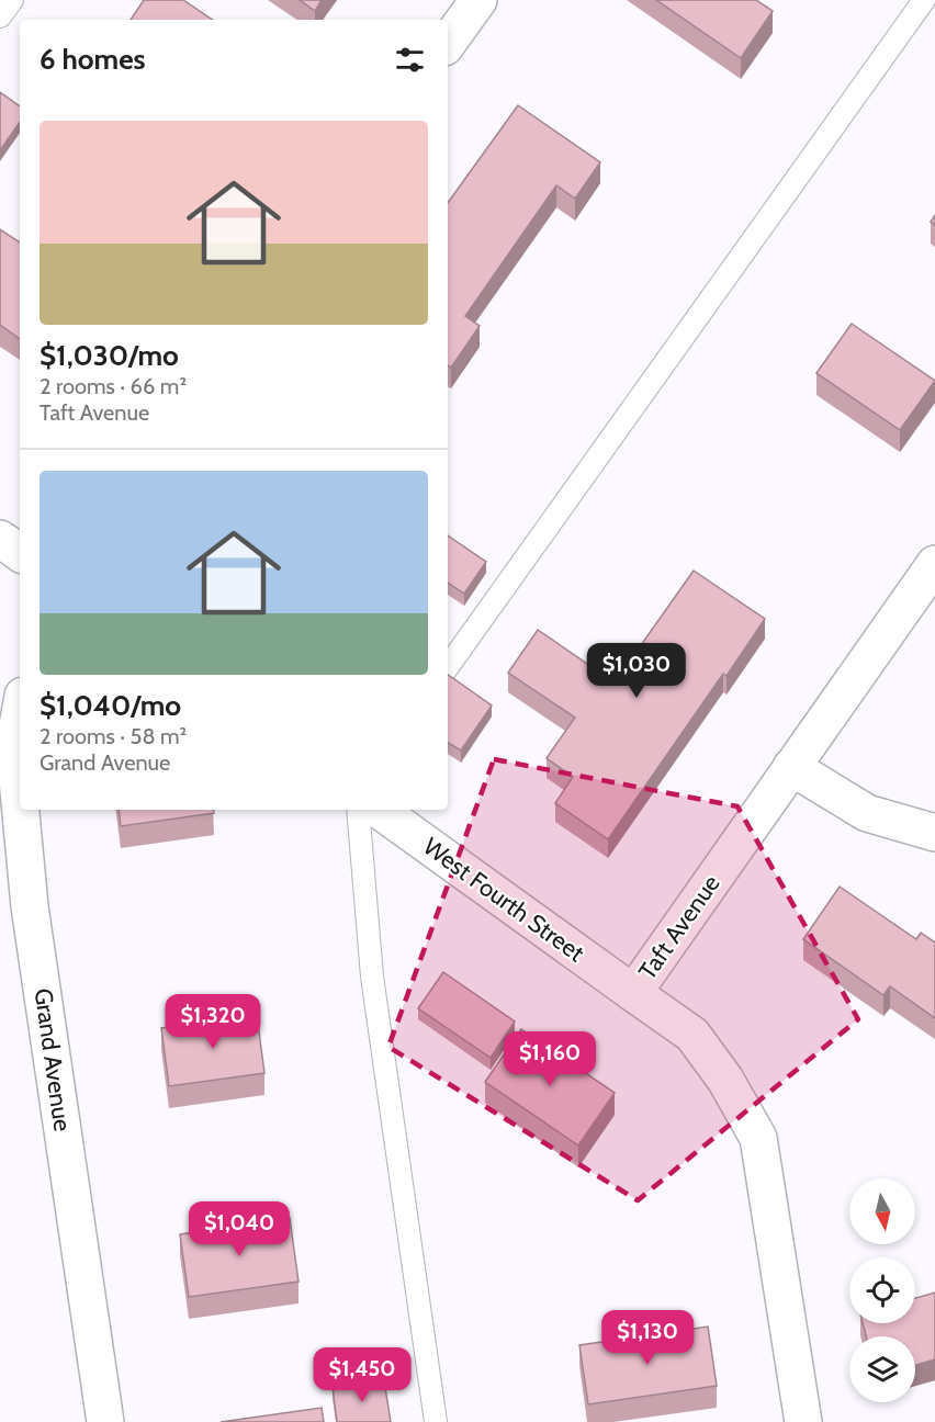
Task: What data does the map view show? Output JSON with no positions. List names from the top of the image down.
{
  "streets": {
    "street": ["West Fourth Street", "Taft Avenue", "Grand Avenue"]
  },
  "crossings": [
    ["West Fourth Street", "Taft Avenue"]
  ],
  "north": "bottom",
  "page": {
    "heading": "6 homes",
    "list": [
      {
        "name": "$1,030/mo",
        "note": "2 rooms · 66 m² · Taft Avenue"
      },
      {
        "name": "$1,040/mo",
        "note": "2 rooms · 58 m² · Grand Avenue"
      }
    ],
    "price": [
      "$1,030",
      "$1,320",
      "$1,160",
      "$1,040",
      "$1,130",
      "$1,450"
    ]
  }
}
